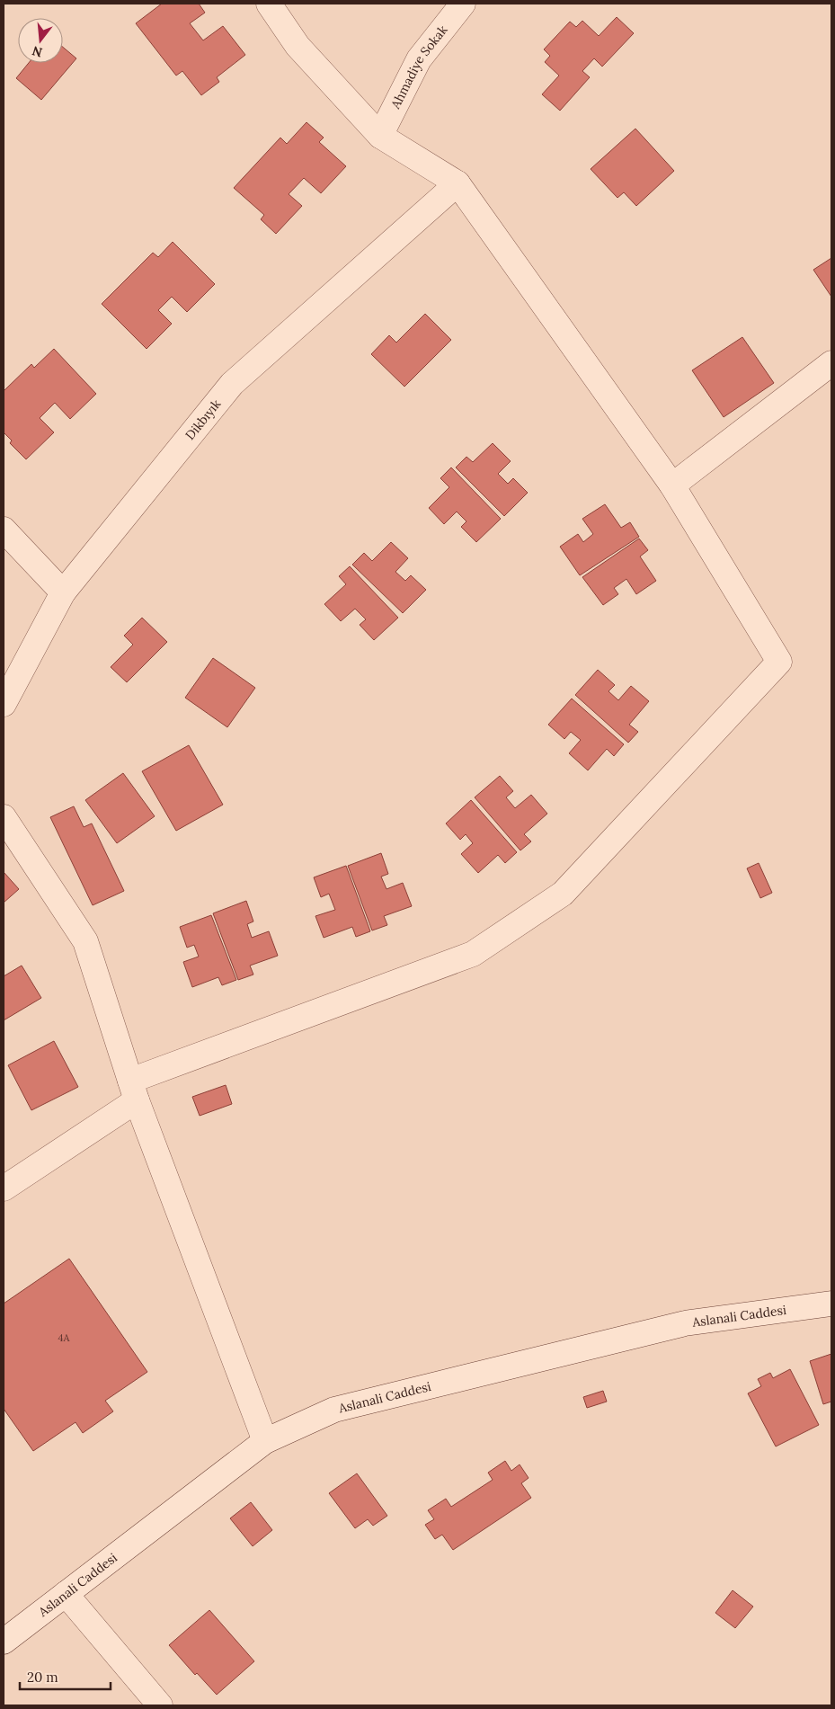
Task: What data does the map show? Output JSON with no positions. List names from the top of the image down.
{
  "streets": {
    "street": ["Ahmadiye Sokak", "Dikbıyık", "Aslanali Caddesi"]
  },
  "house_numbers": ["4A"],
  "scale_bar": "20 m",
  "north": "bottom"
}
